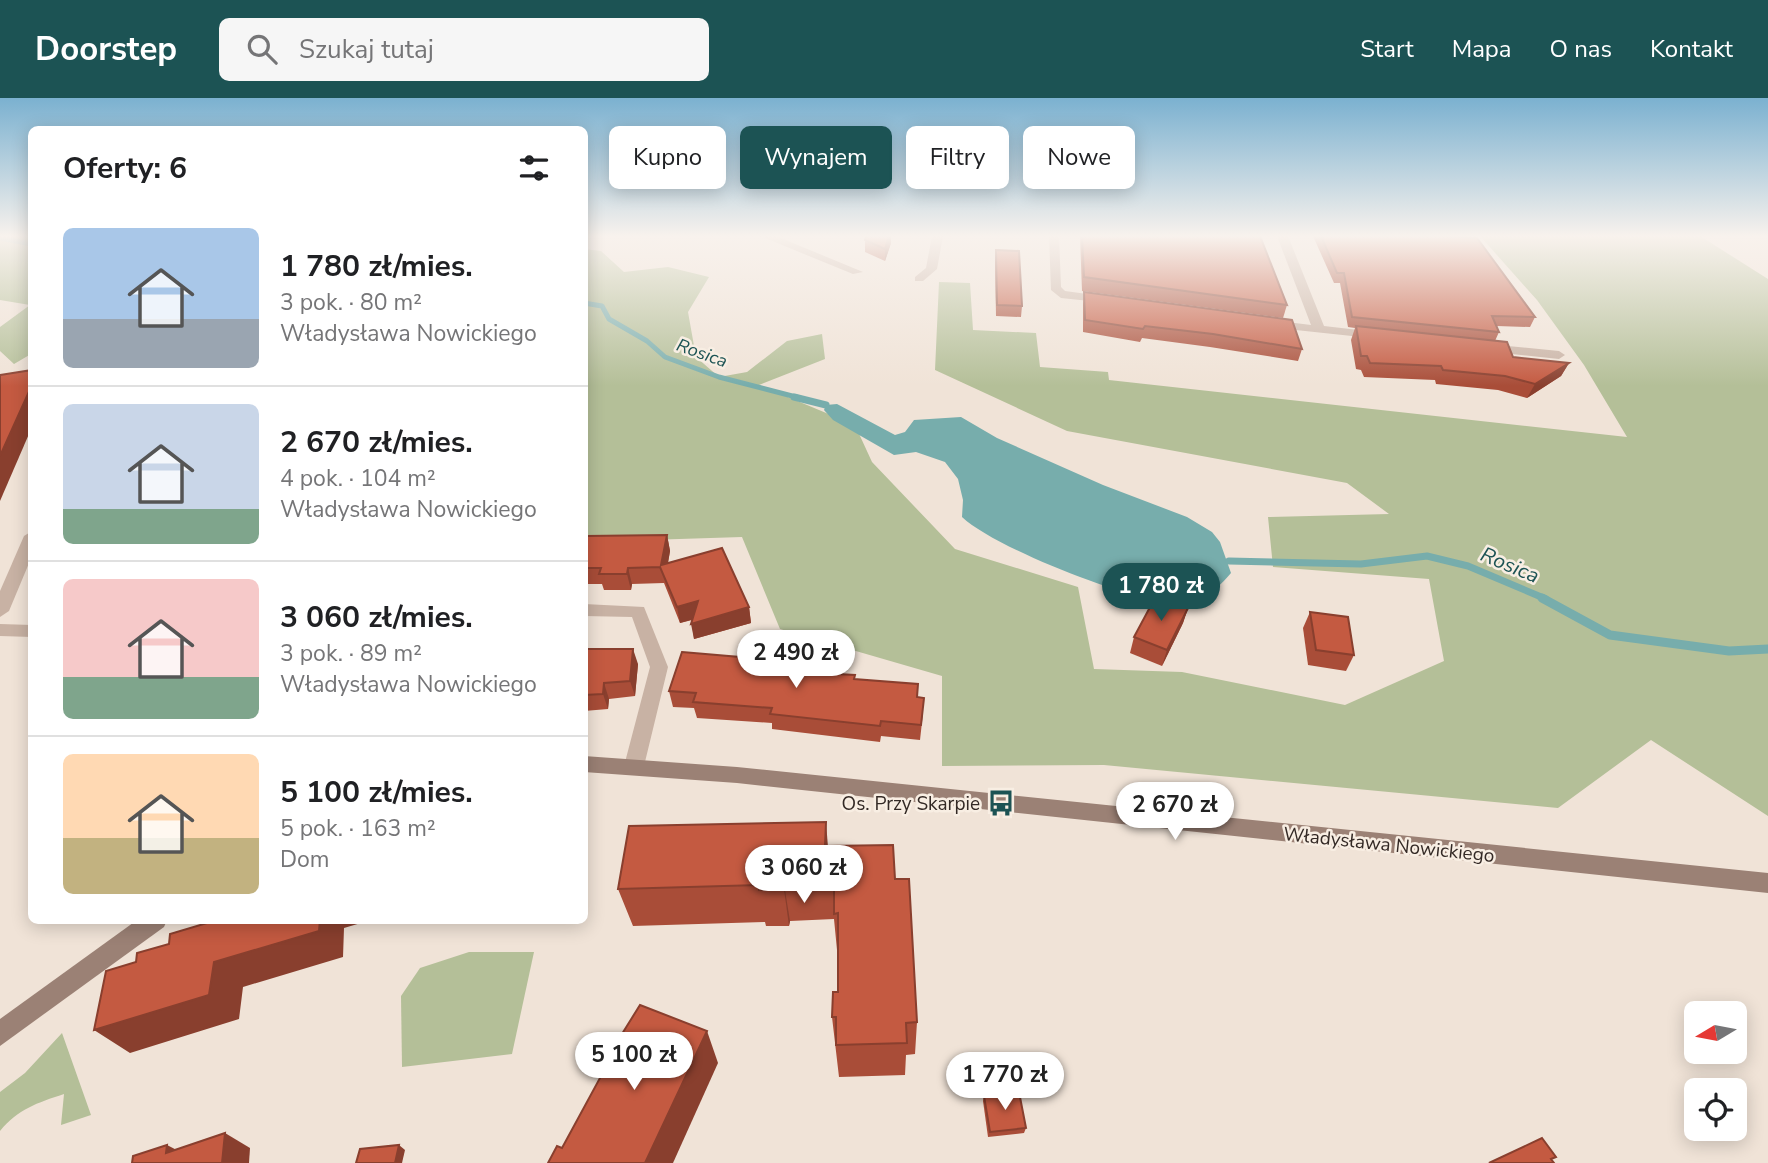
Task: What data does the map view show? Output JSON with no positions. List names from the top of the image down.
{
  "streets": {
    "street": ["Władysława Nowickiego"]
  },
  "water": ["Rosica"],
  "places": {
    "bus stop": ["Os. Przy Skarpie"]
  },
  "north": "left",
  "page": {
    "header": "Doorstep",
    "search": "Szukaj tutaj",
    "nav": [
      "Start",
      "Mapa",
      "O nas",
      "Kontakt"
    ],
    "chip": [
      "Kupno",
      "Wynajem",
      "Filtry",
      "Nowe"
    ],
    "heading": "Oferty: 6",
    "list": [
      {
        "name": "1 780 zł/mies.",
        "note": "3 pok. · 80 m² · Władysława Nowickiego"
      },
      {
        "name": "2 670 zł/mies.",
        "note": "4 pok. · 104 m² · Władysława Nowickiego"
      },
      {
        "name": "3 060 zł/mies.",
        "note": "3 pok. · 89 m² · Władysława Nowickiego"
      },
      {
        "name": "5 100 zł/mies.",
        "note": "5 pok. · 163 m² · Dom"
      }
    ],
    "price": [
      "1 780 zł",
      "2 490 zł",
      "2 670 zł",
      "3 060 zł",
      "5 100 zł",
      "1 770 zł"
    ]
  }
}
